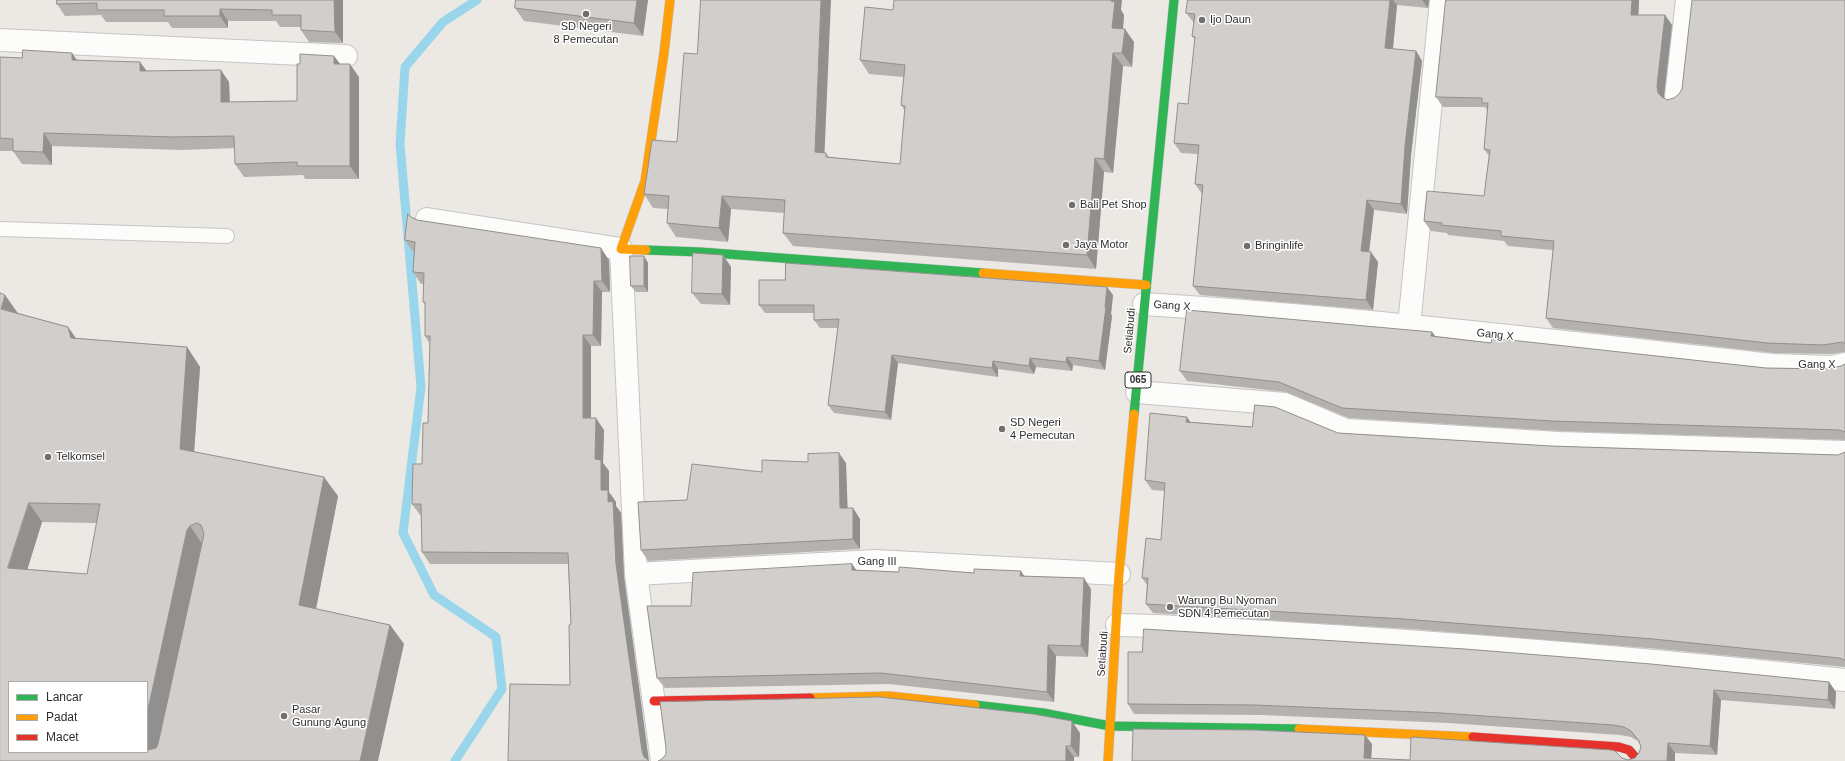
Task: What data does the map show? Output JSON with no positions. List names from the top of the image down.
{
  "streets": {
    "street": [
      "Gang X",
      "Setiabudi",
      "065",
      "Gang III"
    ]
  },
  "crossings": [
    ["Gang X", "Setiabudi"],
    ["Setiabudi", "Gang III"]
  ],
  "places": [
    "SD Negeri 8 Pemecutan",
    "Ijo Daun",
    "Bali Pet Shop",
    "Jaya Motor",
    "Bringinlife",
    "SD Negeri 4 Pemecutan",
    "Telkomsel",
    "Warung Bu Nyoman SDN 4 Pemecutan",
    "Pasar Gunung Agung"
  ],
  "legend": ["Lancar", "Padat", "Macet"]
}
